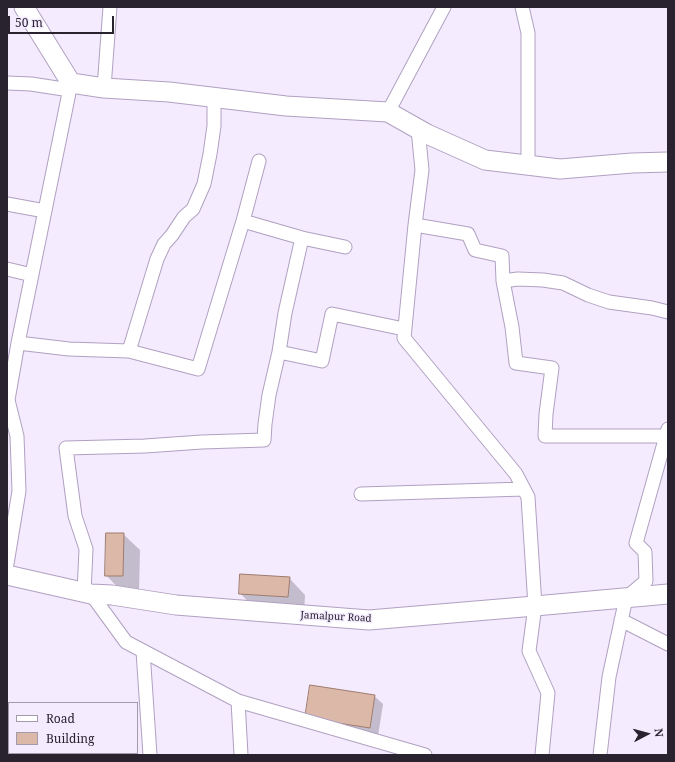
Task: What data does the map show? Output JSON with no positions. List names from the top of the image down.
{
  "streets": {
    "street": ["Jamalpur Road"]
  },
  "legend": ["Road", "Building"],
  "scale_bar": "50 m",
  "north": "right"
}
